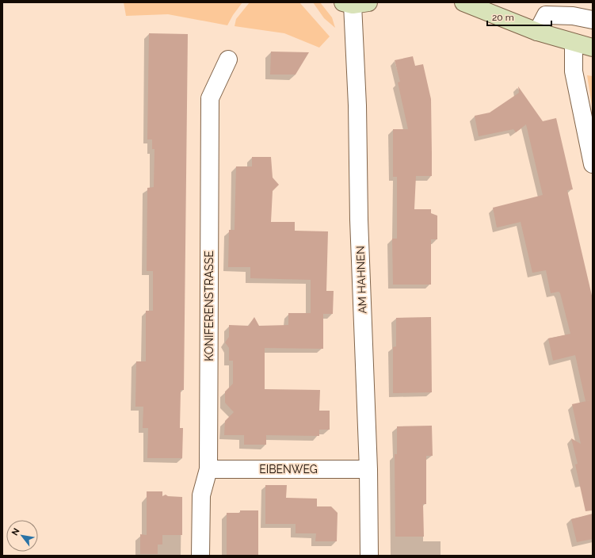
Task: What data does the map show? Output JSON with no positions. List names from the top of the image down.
{
  "streets": {
    "street": ["AM HAHNEN", "KONIFERENSTRASSE", "EIBENWEG"]
  },
  "crossings": [
    ["AM HAHNEN", "EIBENWEG"],
    ["KONIFERENSTRASSE", "EIBENWEG"]
  ],
  "scale_bar": "20 m",
  "north": "top left"
}
